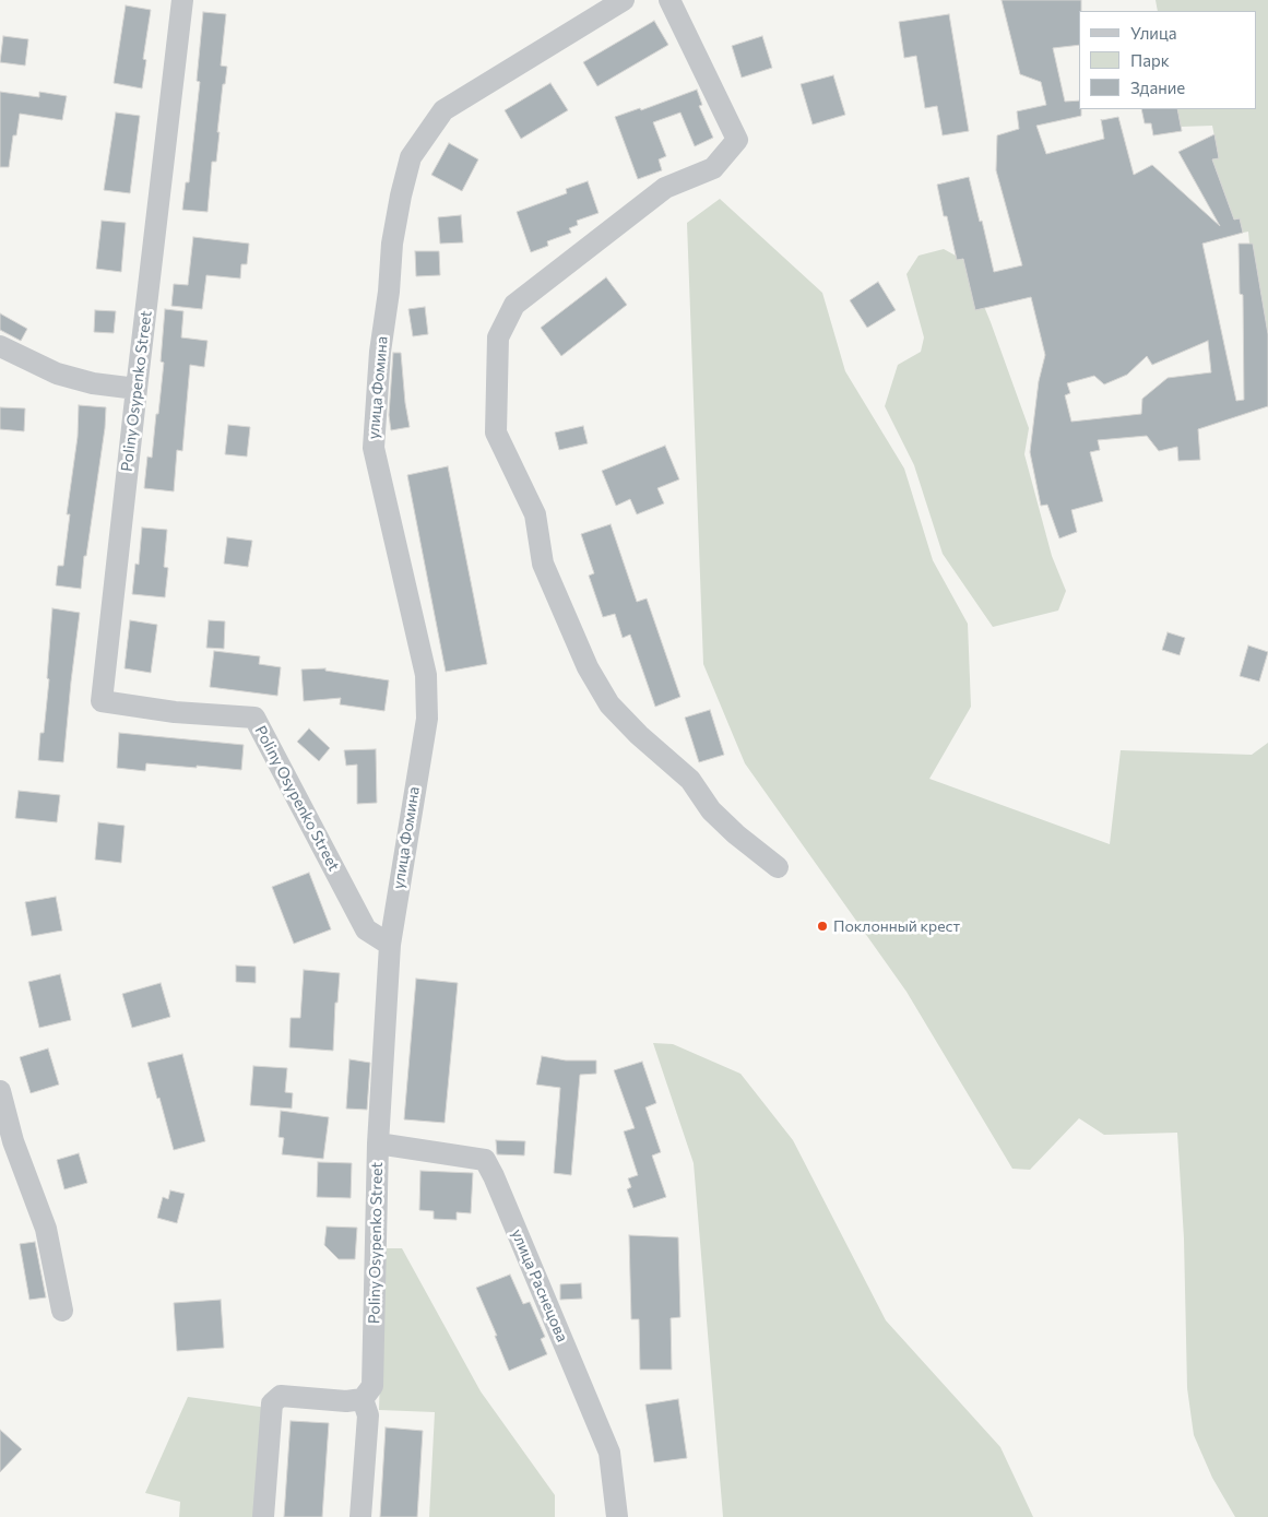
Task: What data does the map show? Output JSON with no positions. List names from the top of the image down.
{
  "streets": {
    "street": ["улица Фомина", "Poliny Osypenko Street", "улица Раснецова"]
  },
  "crossings": [
    ["улица Фомина", "Poliny Osypenko Street"],
    ["Poliny Osypenko Street", "улица Раснецова"]
  ],
  "places": ["Поклонный крест"],
  "legend": ["Улица", "Парк", "Здание"]
}
